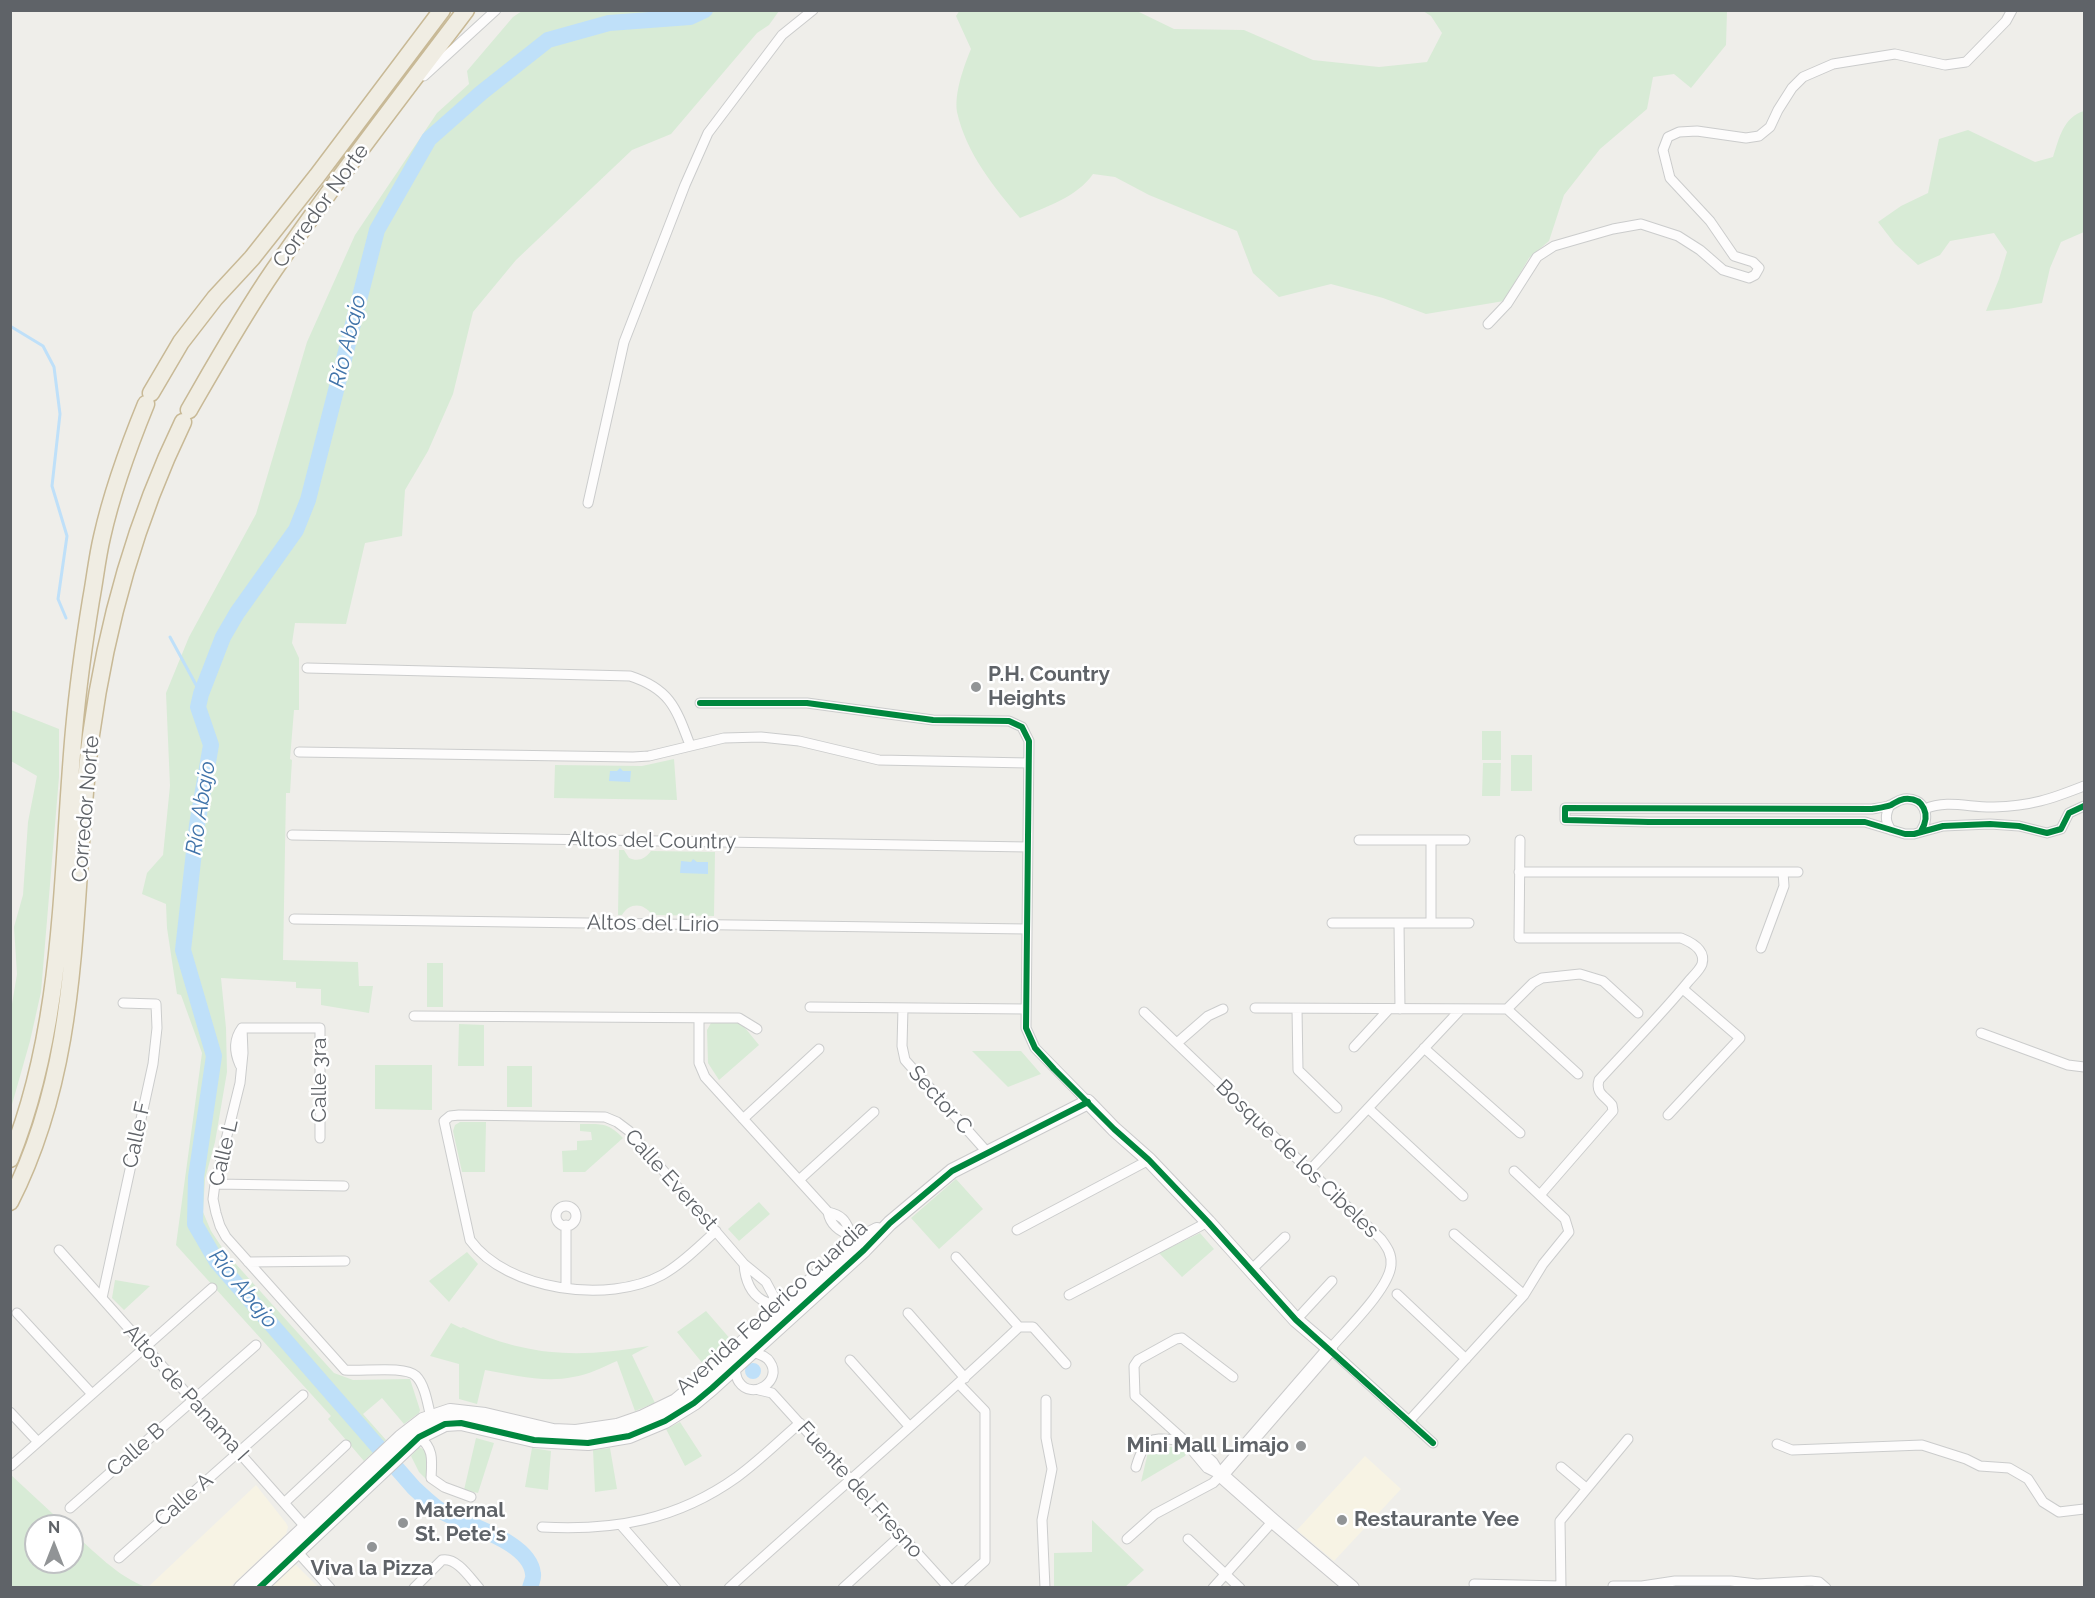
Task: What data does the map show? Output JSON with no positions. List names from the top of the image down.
{
  "streets": {
    "highway": ["Corredor Norte"],
    "street": [
      "Altos del Country",
      "Altos del Lirio",
      "Calle 3ra",
      "Sector C",
      "Calle F",
      "Calle L",
      "Bosque de los Cibeles",
      "Calle Everest",
      "Avenida Federico Guardia",
      "Altos de Panama I",
      "Calle B",
      "Fuente del Fresno",
      "Calle A"
    ]
  },
  "crossings": [
    ["Calle 3ra", "Calle L"],
    ["Sector C", "Avenida Federico Guardia"],
    ["Calle F", "Altos de Panama I"],
    ["Calle L", "Avenida Federico Guardia"],
    ["Calle Everest", "Avenida Federico Guardia"],
    ["Avenida Federico Guardia", "Altos de Panama I"],
    ["Altos de Panama I", "Calle B"],
    ["Altos de Panama I", "Calle A"]
  ],
  "water": ["Río Abajo"],
  "places": [
    "P.H. Country Heights",
    "Mini Mall Limajo",
    "Restaurante Yee",
    "Maternal St. Pete's",
    "Viva la Pizza"
  ],
  "north": "top"
}
